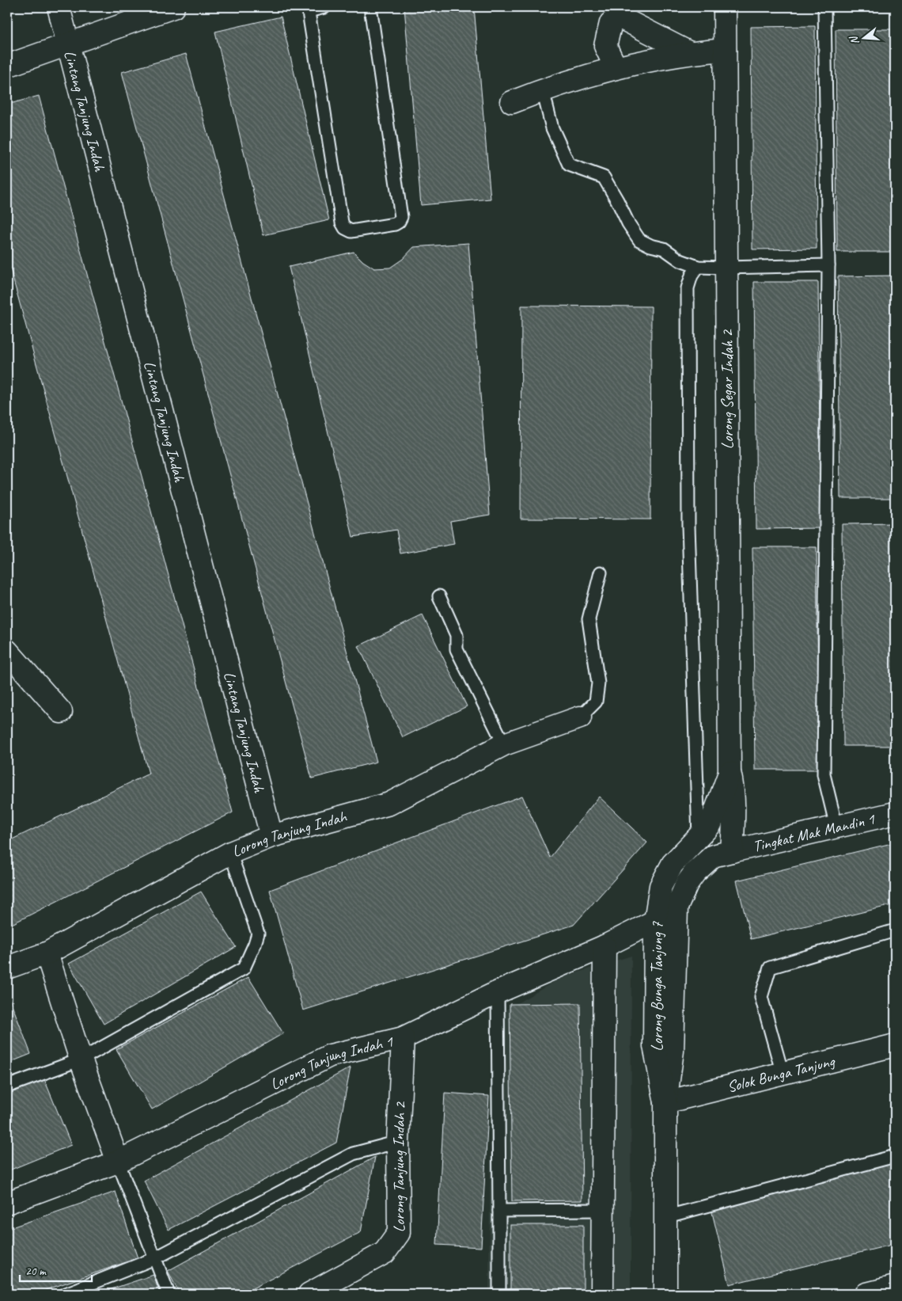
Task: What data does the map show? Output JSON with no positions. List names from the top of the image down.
{
  "streets": {
    "street": [
      "Lintang Tanjung Indah",
      "Lorong Segar Indah 2",
      "Tingkat Mak Mandin 1",
      "Lorong Tanjung Indah",
      "Lorong Bunga Tanjung 7",
      "Lorong Tanjung Indah 1",
      "Solok Bunga Tanjung",
      "Lorong Tanjung Indah 2"
    ]
  },
  "crossings": [
    ["Lintang Tanjung Indah", "Lorong Tanjung Indah"],
    ["Lorong Segar Indah 2", "Lorong Bunga Tanjung 7"],
    ["Tingkat Mak Mandin 1", "Lorong Bunga Tanjung 7"],
    ["Tingkat Mak Mandin 1", "Solok Bunga Tanjung"],
    ["Lorong Bunga Tanjung 7", "Lorong Tanjung Indah 1"],
    ["Lorong Bunga Tanjung 7", "Solok Bunga Tanjung"],
    ["Lorong Tanjung Indah 1", "Lorong Tanjung Indah 2"]
  ],
  "scale_bar": "20 m",
  "north": "left"
}
